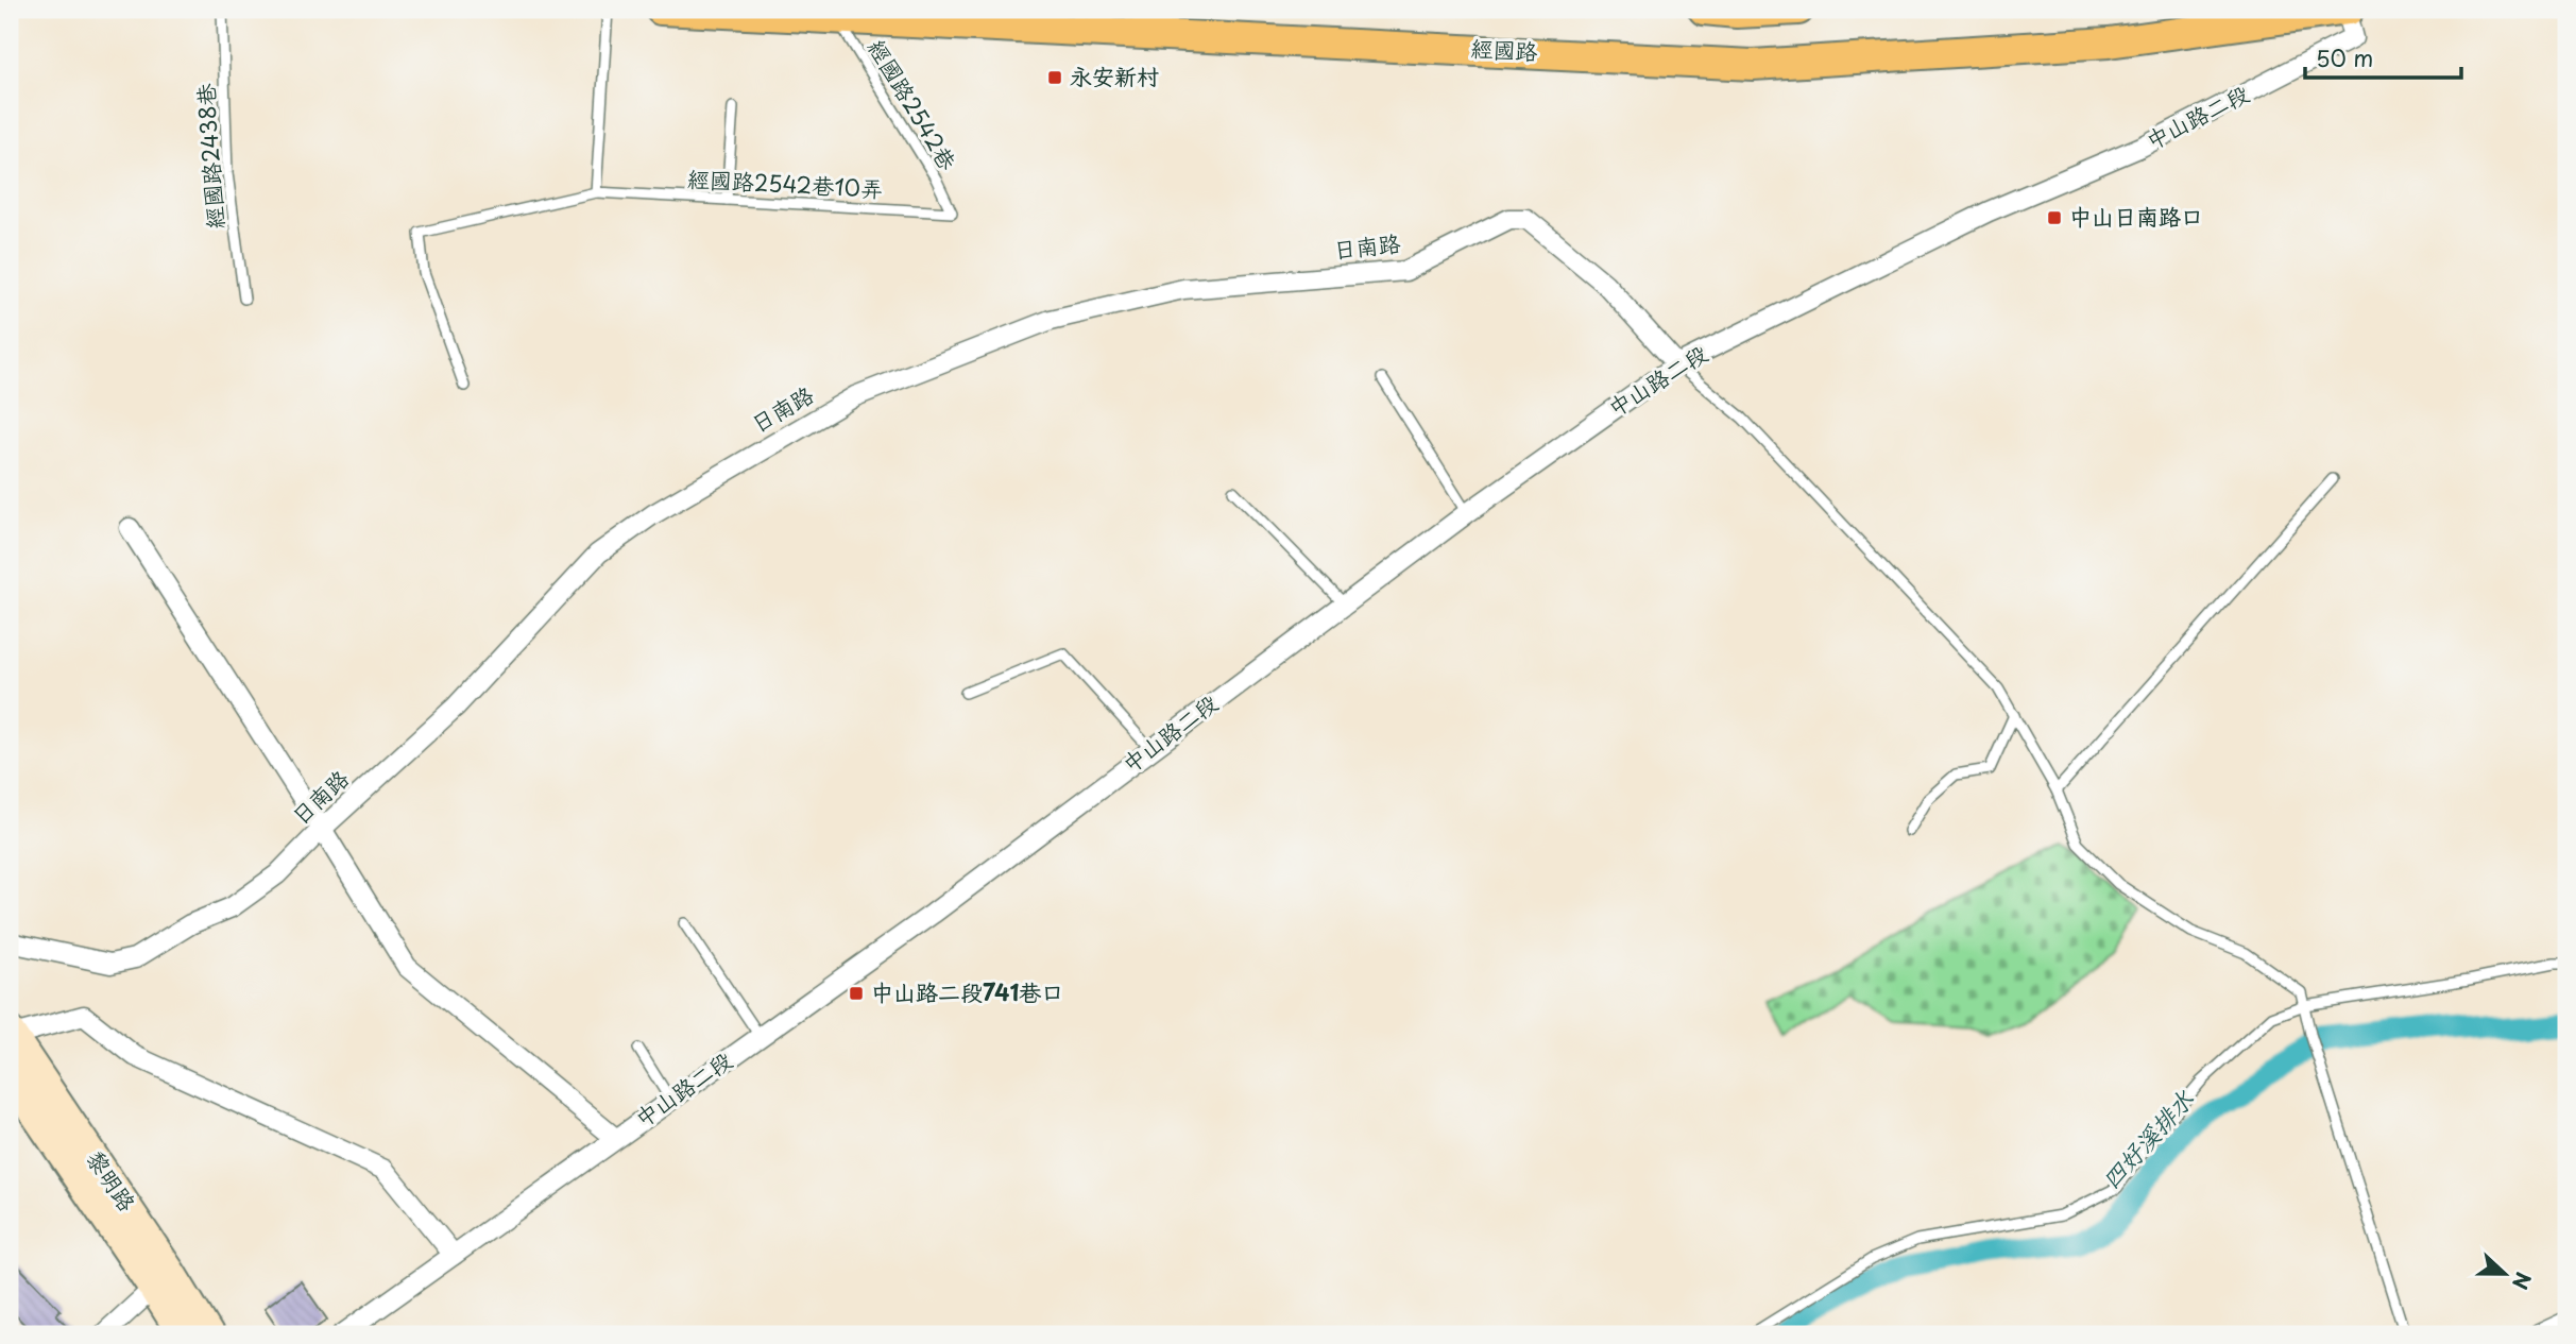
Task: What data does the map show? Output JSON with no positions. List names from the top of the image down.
{
  "streets": {
    "main road": ["經國路"],
    "street": ["中山路二段", "日南路", "黎明路"],
    "lane": ["經國路2542巷", "經國路2438巷", "經國路2542巷10弄"]
  },
  "crossings": [
    ["經國路", "經國路2542巷"],
    ["經國路", "中山路二段"],
    ["經國路2542巷", "經國路2542巷10弄"],
    ["中山路二段", "日南路"]
  ],
  "water": ["四好溪排水"],
  "places": {
    "transit": ["永安新村", "中山日南路口", "中山路二段741巷口"]
  },
  "scale_bar": "50 m",
  "north": "right"
}
